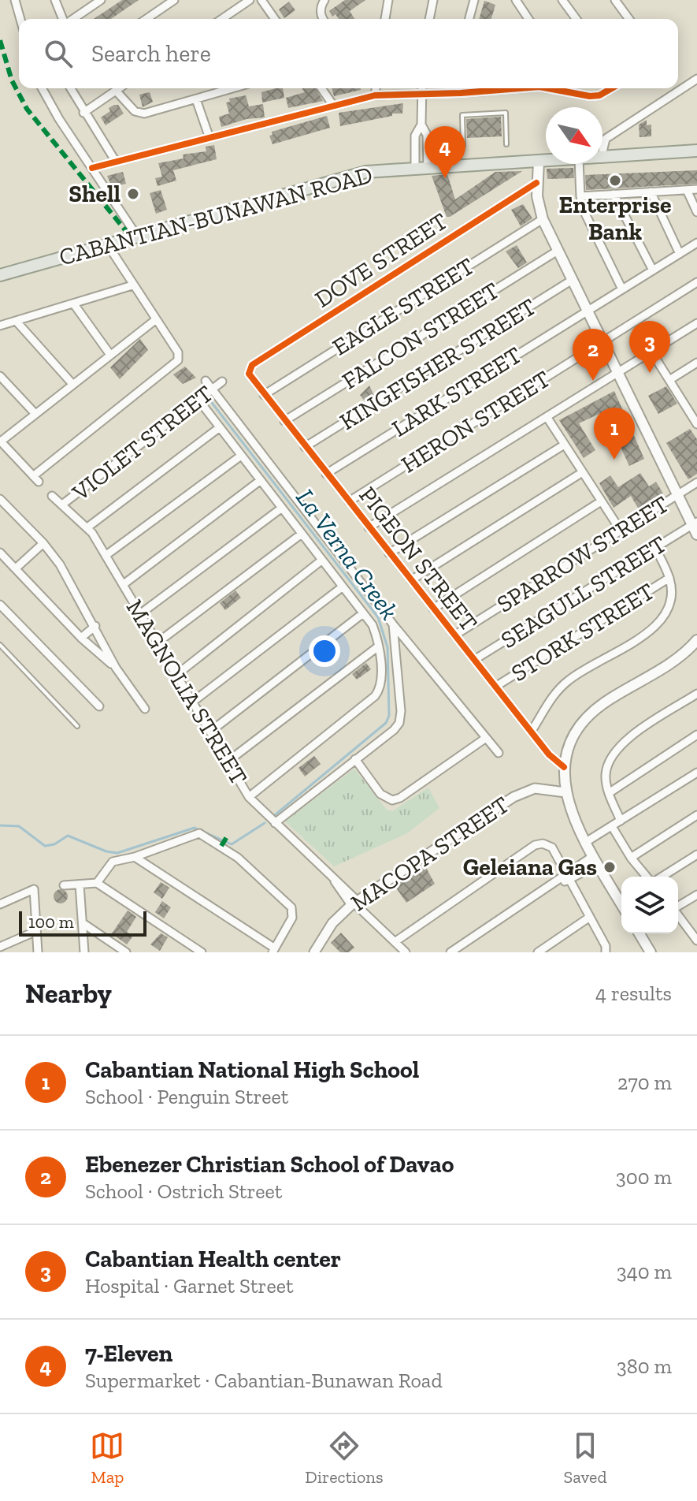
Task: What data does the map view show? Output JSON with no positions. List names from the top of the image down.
{
  "streets": {
    "main road": ["CABANTIAN-BUNAWAN ROAD"],
    "street": [
      "DOVE STREET",
      "EAGLE STREET",
      "FALCON STREET",
      "KINGFISHER STREET",
      "LARK STREET",
      "HERON STREET",
      "VIOLET STREET",
      "SPARROW STREET",
      "PIGEON STREET",
      "SEAGULL STREET",
      "STORK STREET",
      "MAGNOLIA STREET",
      "MACOPA STREET"
    ]
  },
  "crossings": [
    ["DOVE STREET", "PIGEON STREET"],
    ["EAGLE STREET", "PIGEON STREET"],
    ["FALCON STREET", "PIGEON STREET"],
    ["KINGFISHER STREET", "PIGEON STREET"],
    ["LARK STREET", "PIGEON STREET"],
    ["HERON STREET", "PIGEON STREET"],
    ["VIOLET STREET", "MAGNOLIA STREET"],
    ["SPARROW STREET", "PIGEON STREET"],
    ["PIGEON STREET", "SEAGULL STREET"],
    ["PIGEON STREET", "STORK STREET"],
    ["MAGNOLIA STREET", "MACOPA STREET"]
  ],
  "water": ["La Verna Creek"],
  "places": ["Enterprise Bank", "Shell", "Geleiana Gas"],
  "scale_bar": "100 m",
  "north": "bottom right",
  "page": {
    "search": "Search here",
    "pins": [
      "4",
      "3",
      "2",
      "1"
    ],
    "scale": "100 m",
    "heading": ["Nearby", "4 results"],
    "list": [
      {
        "mark": "1",
        "name": "Cabantian National High School",
        "note": "School · Penguin Street",
        "value": "270 m"
      },
      {
        "mark": "2",
        "name": "Ebenezer Christian School of Davao",
        "note": "School · Ostrich Street",
        "value": "300 m"
      },
      {
        "mark": "3",
        "name": "Cabantian Health center",
        "note": "Hospital · Garnet Street",
        "value": "340 m"
      },
      {
        "mark": "4",
        "name": "7-Eleven",
        "note": "Supermarket · Cabantian-Bunawan Road",
        "value": "380 m"
      }
    ],
    "nav": ["Map", "Directions", "Saved"]
  }
}
